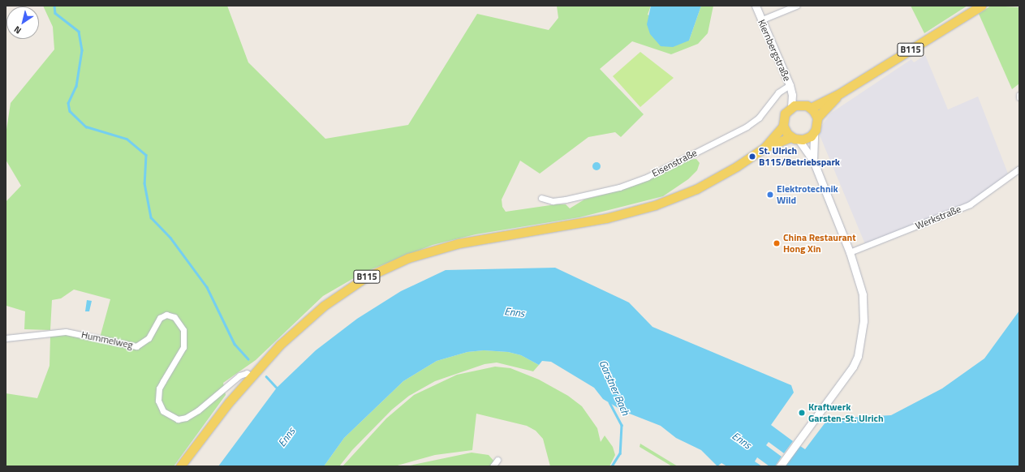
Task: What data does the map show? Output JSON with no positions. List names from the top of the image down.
{
  "streets": {
    "main road": ["B115"],
    "street": [
      "Kiernbergstraße",
      "Eisenstraße",
      "Werkstraße",
      "Hummelweg"
    ]
  },
  "crossings": [
    ["B115", "Kiernbergstraße"],
    ["B115", "Hummelweg"],
    ["Kiernbergstraße", "Eisenstraße"]
  ],
  "water": ["Enns", "Garstner Bach"],
  "places": [
    "St. Ulrich B115/Betriebspark",
    "Elektrotechnik Wild",
    "China Restaurant Hong Xin",
    "Kraftwerk Garsten-St. Ulrich"
  ],
  "north": "bottom left"
}
